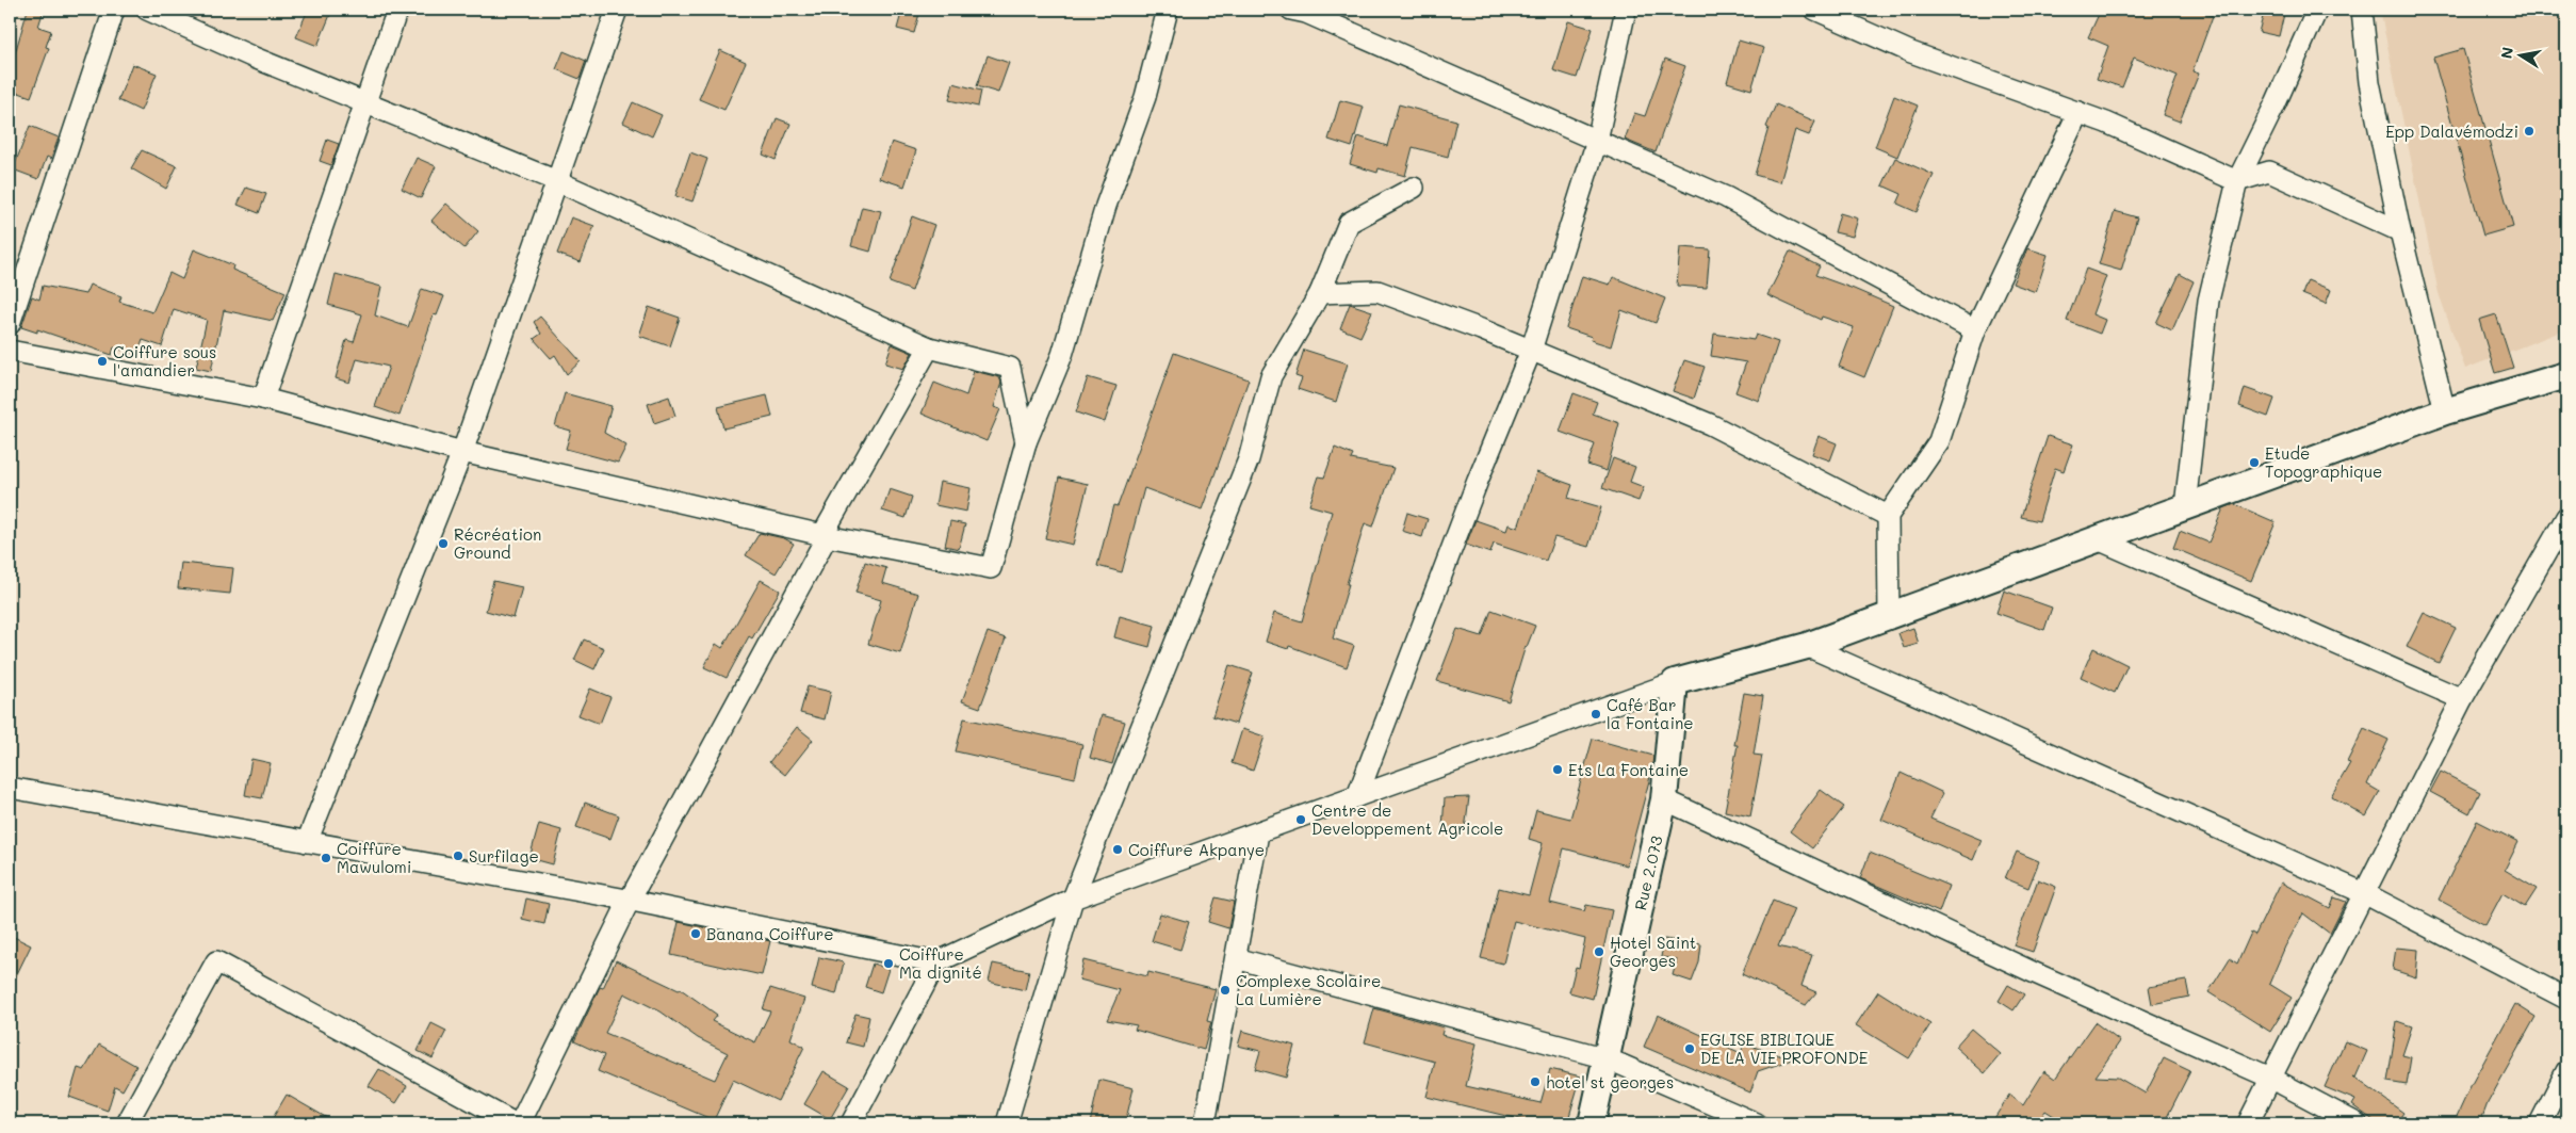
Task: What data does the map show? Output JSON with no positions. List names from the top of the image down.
{
  "streets": {
    "street": ["Rue 2.073"]
  },
  "places": [
    "Epp Dalavémodzi",
    "Coiffure sous l'amandier",
    "Etude Topographique",
    "Récréation Ground",
    "Café Bar la Fontaine",
    "Ets La Fontaine",
    "Centre de Developpement Agricole",
    "Coiffure Akpanye",
    "Surfilage",
    "Coiffure Mawulomi",
    "Banana Coiffure",
    "Hotel Saint Georges",
    "Coiffure Ma dignité",
    "Complexe Scolaire La Lumière",
    "EGLISE BIBLIQUE DE LA VIE PROFONDE",
    "hotel st georges"
  ],
  "north": "left"
}
